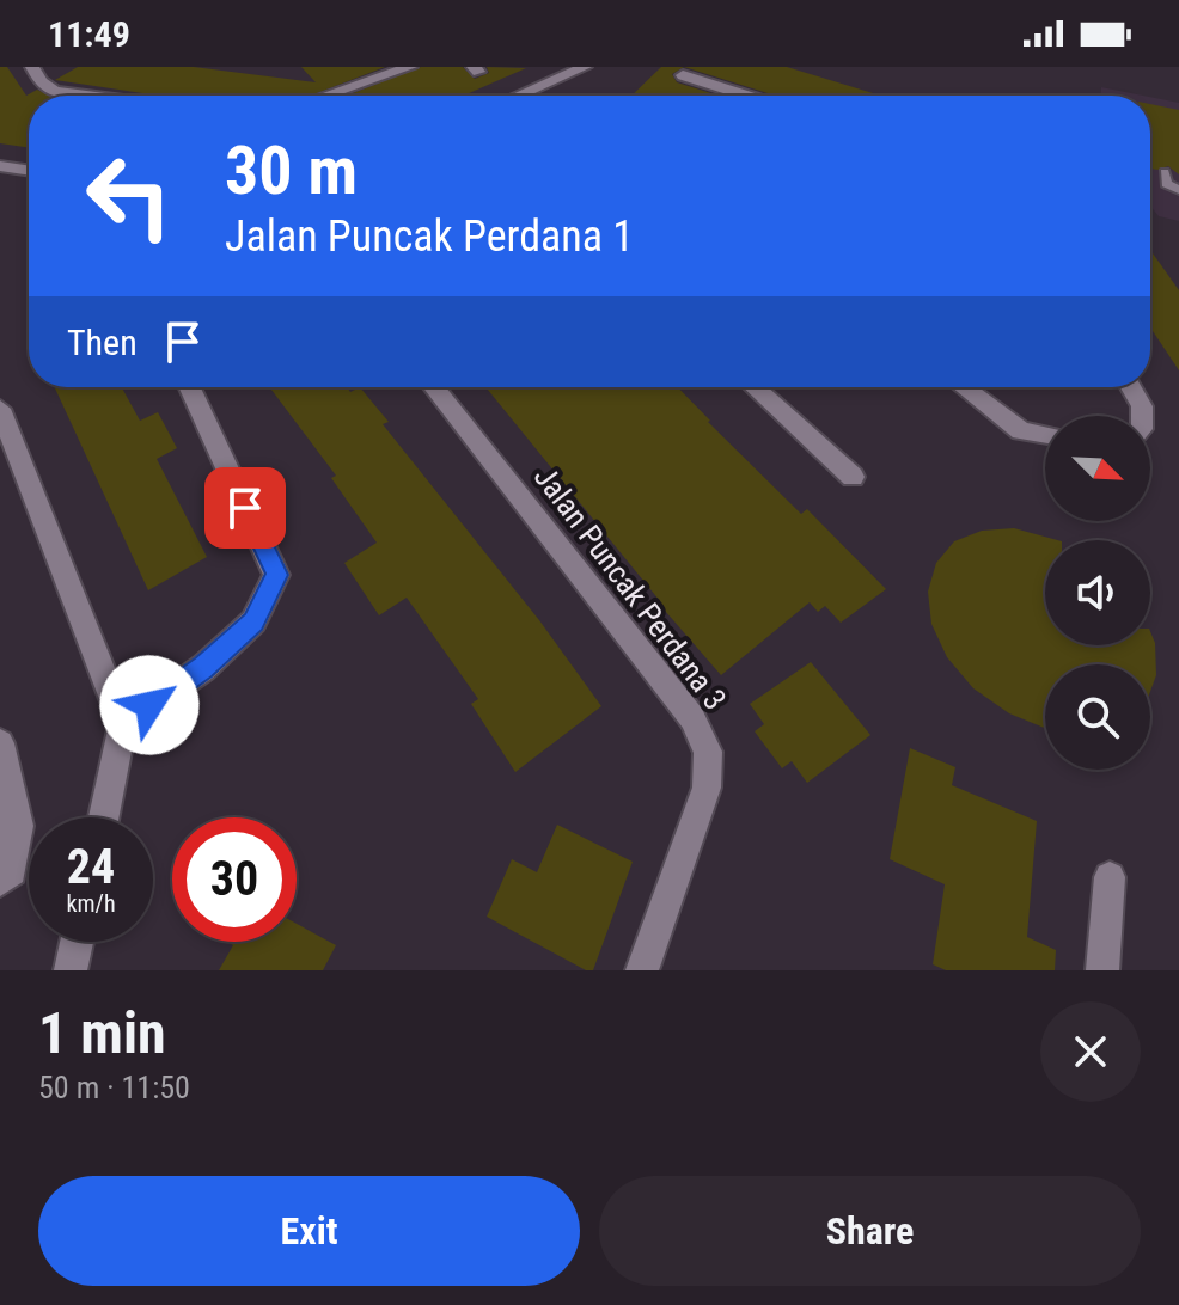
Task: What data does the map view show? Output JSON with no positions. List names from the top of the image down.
{
  "streets": {
    "street": ["Jalan Puncak Perdana 3"]
  },
  "north": "bottom right",
  "page": {
    "status": "11:49",
    "turn": ["30 m", "Jalan Puncak Perdana 1"],
    "then": "Then",
    "speed": "24 km/h",
    "limit": "30",
    "heading": ["1 min", "50 m · 11:50"],
    "buttons": ["Exit", "Share"]
  }
}
